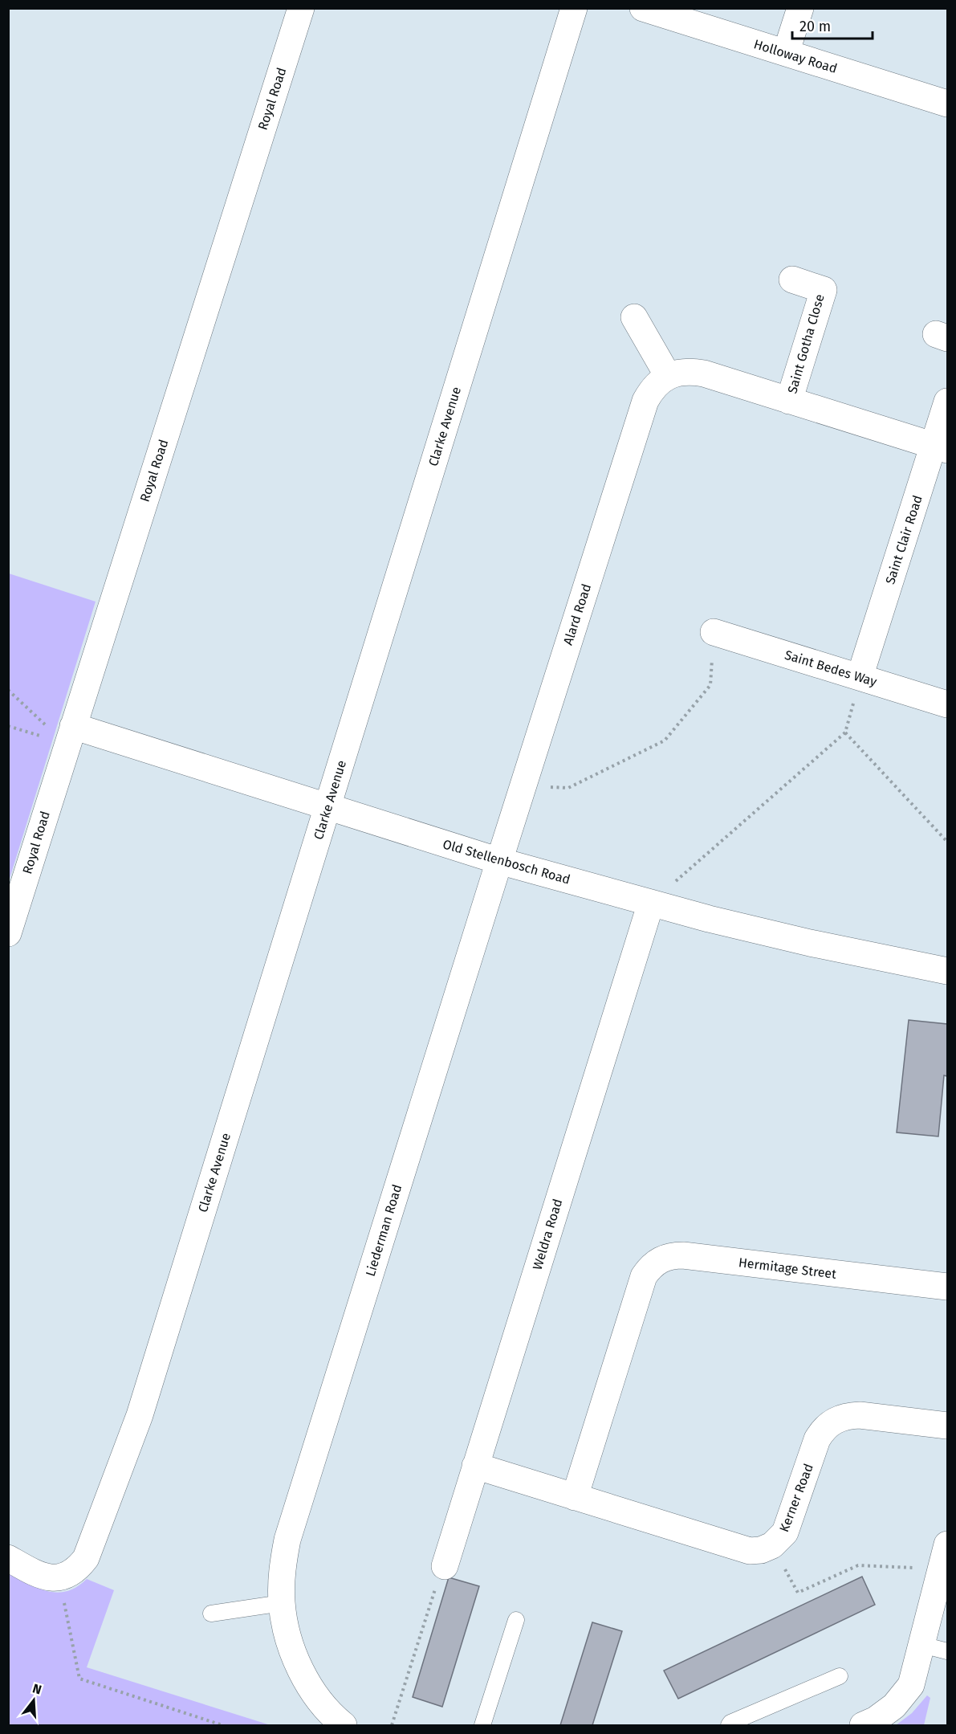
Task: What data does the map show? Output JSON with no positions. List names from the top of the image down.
{
  "streets": {
    "street": [
      "Holloway Road",
      "Royal Road",
      "Saint Gotha Close",
      "Clarke Avenue",
      "Saint Clair Road",
      "Alard Road",
      "Saint Bedes Way",
      "Old Stellenbosch Road",
      "Liederman Road",
      "Weldra Road",
      "Hermitage Street",
      "Kerner Road"
    ]
  },
  "crossings": [
    ["Royal Road", "Old Stellenbosch Road"],
    ["Saint Gotha Close", "Alard Road"],
    ["Clarke Avenue", "Old Stellenbosch Road"],
    ["Saint Clair Road", "Alard Road"],
    ["Saint Clair Road", "Saint Bedes Way"],
    ["Alard Road", "Old Stellenbosch Road"],
    ["Alard Road", "Liederman Road"],
    ["Old Stellenbosch Road", "Liederman Road"],
    ["Old Stellenbosch Road", "Weldra Road"],
    ["Weldra Road", "Kerner Road"],
    ["Hermitage Street", "Kerner Road"]
  ],
  "scale_bar": "20 m",
  "north": "top"
}
